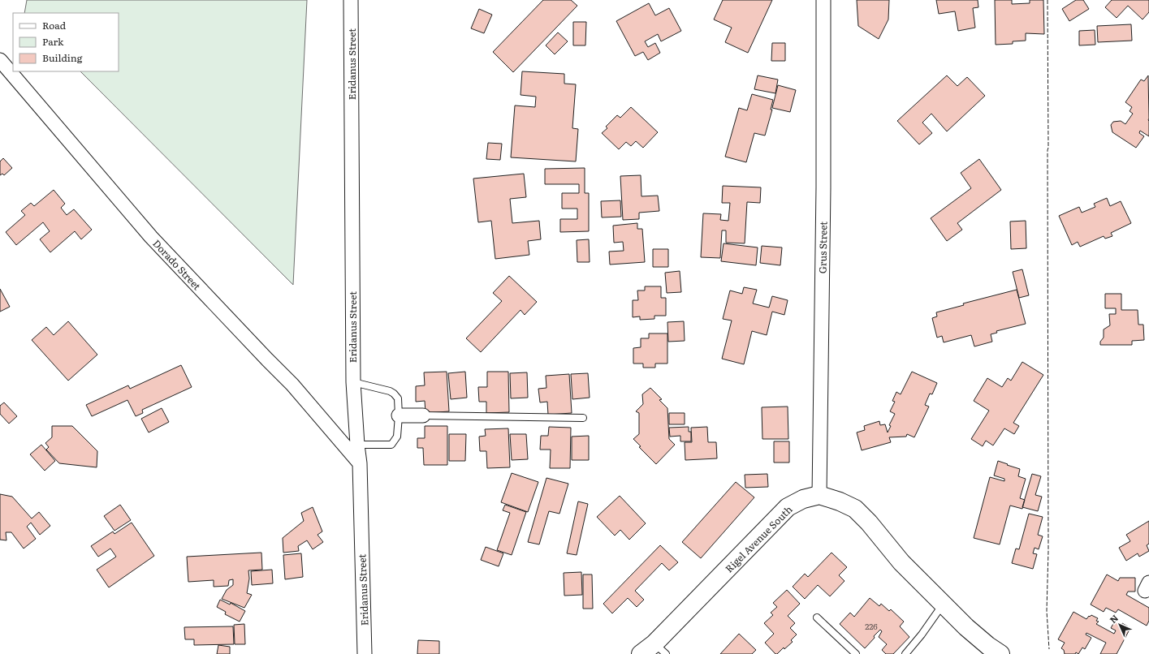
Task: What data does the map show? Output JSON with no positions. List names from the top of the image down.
{
  "streets": {
    "main road": ["Rigel Avenue South"],
    "street": ["Eridanus Street", "Grus Street", "Dorado Street"]
  },
  "crossings": [
    ["Eridanus Street", "Dorado Street"],
    ["Grus Street", "Rigel Avenue South"]
  ],
  "house_numbers": ["226"],
  "legend": ["Road", "Park", "Building"],
  "north": "top left"
}
